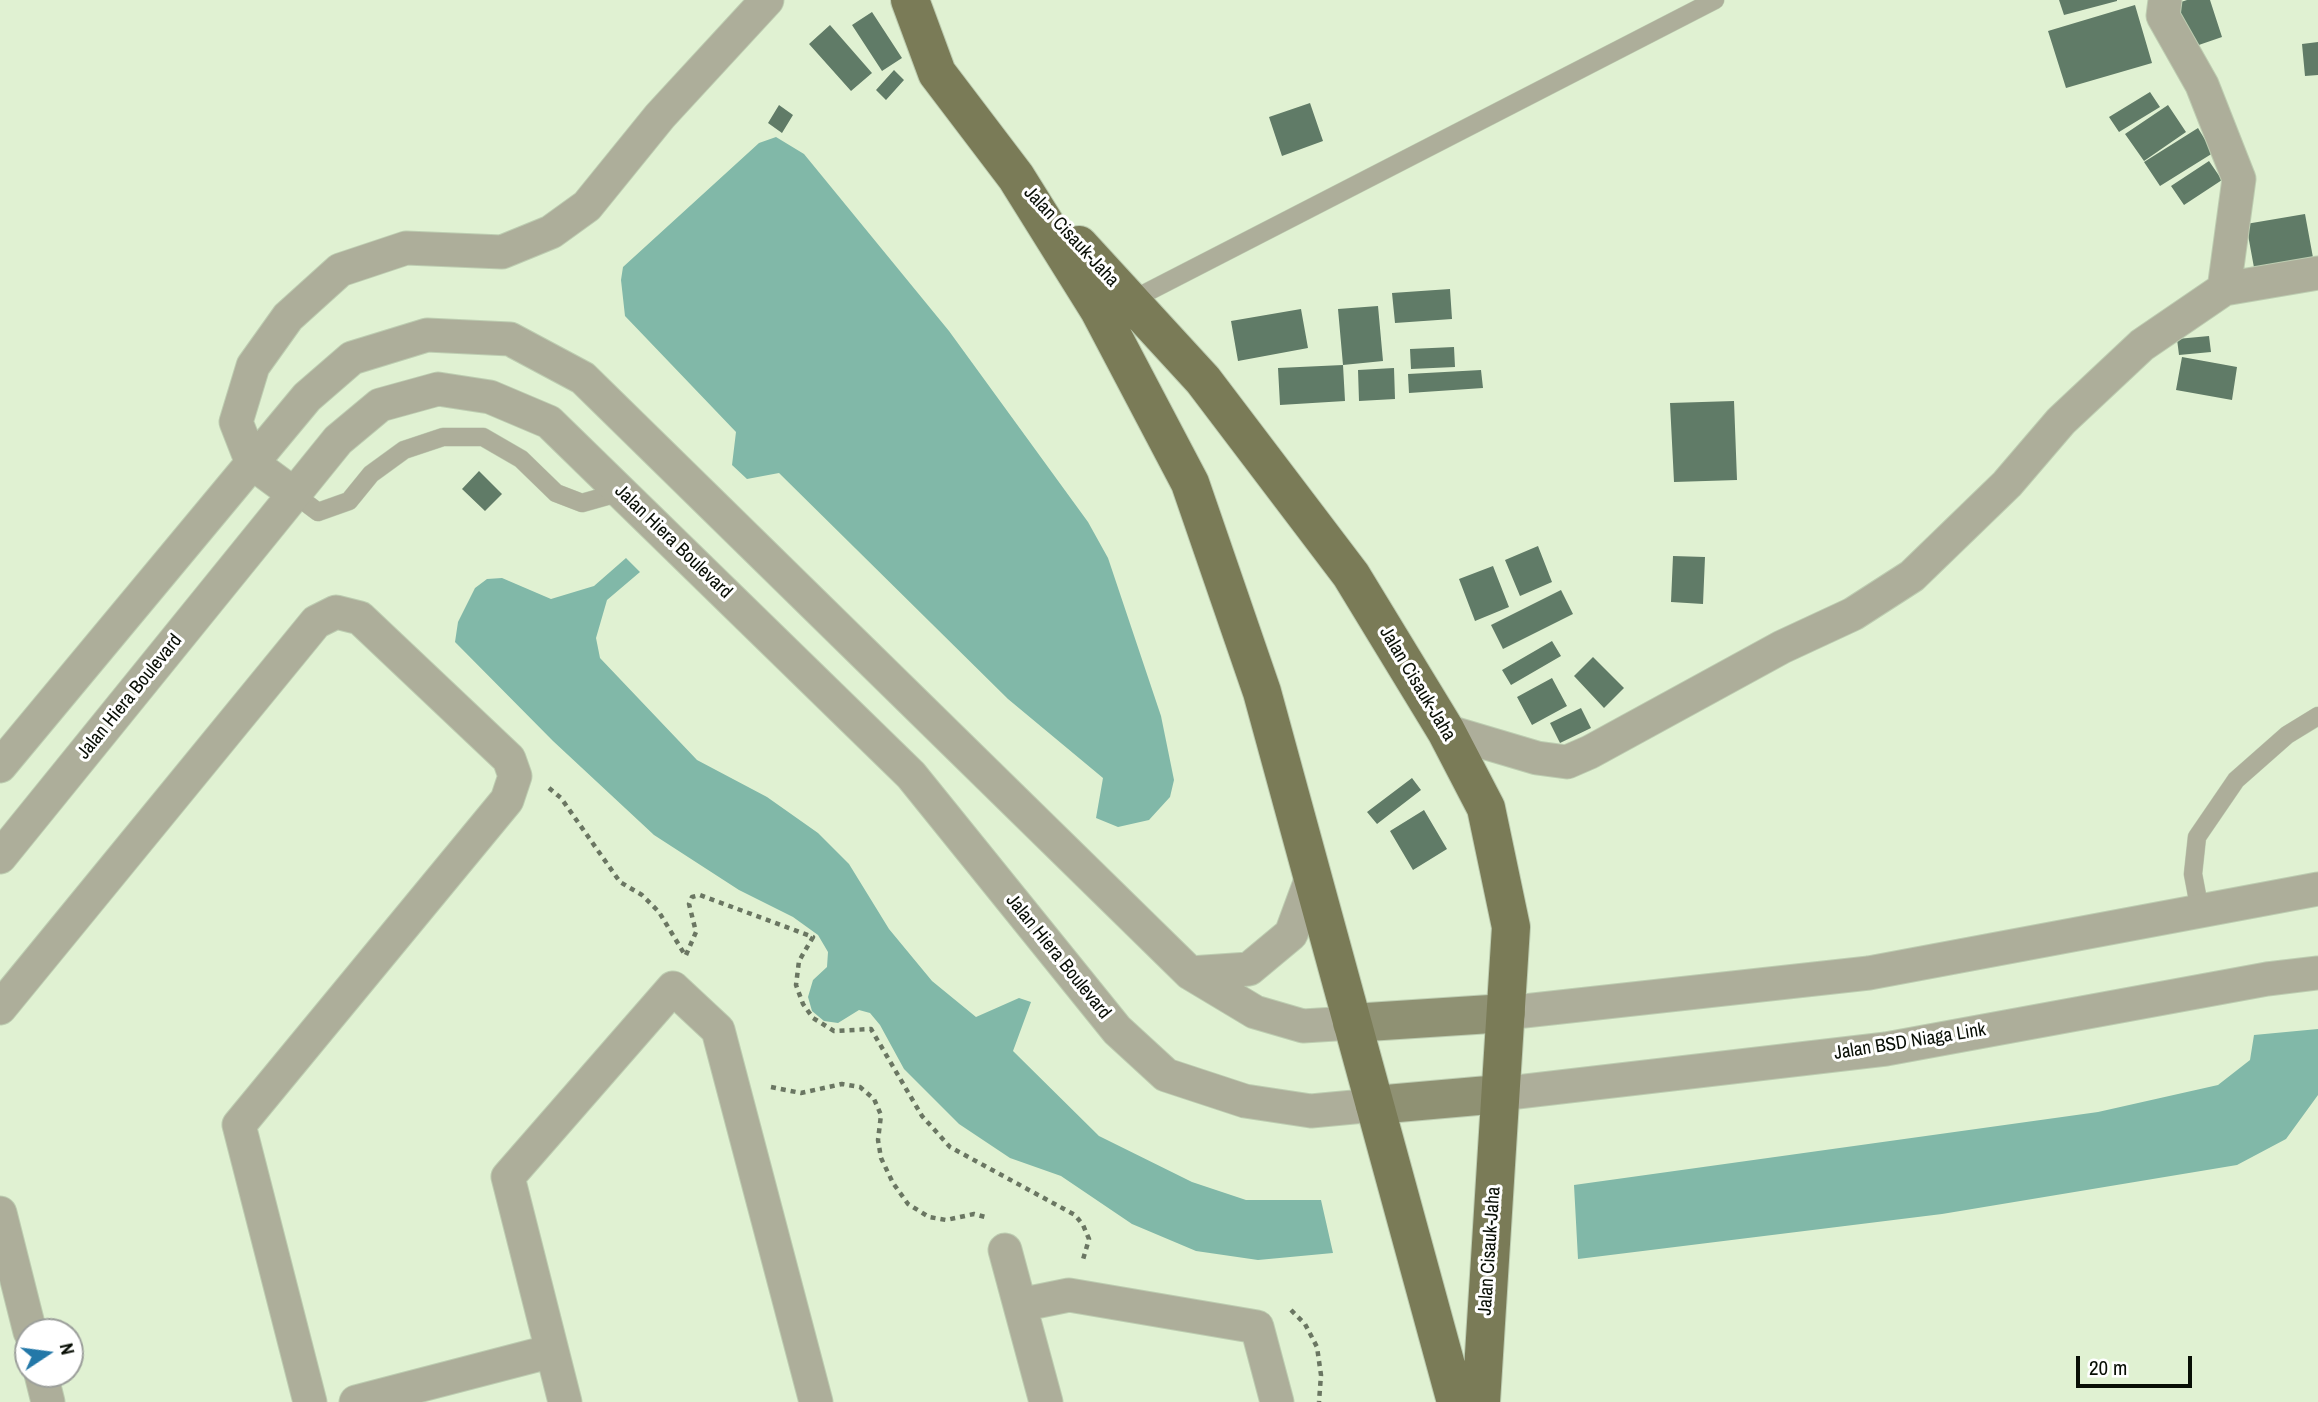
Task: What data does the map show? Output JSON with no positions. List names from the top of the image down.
{
  "streets": {
    "main road": ["Jalan Cisauk-Jaha"],
    "street": ["Jalan Hiera Boulevard", "Jalan BSD Niaga Link"]
  },
  "crossings": [
    ["Jalan Cisauk-Jaha", "Jalan Hiera Boulevard"],
    ["Jalan Cisauk-Jaha", "Jalan BSD Niaga Link"]
  ],
  "scale_bar": "20 m",
  "north": "right"
}
